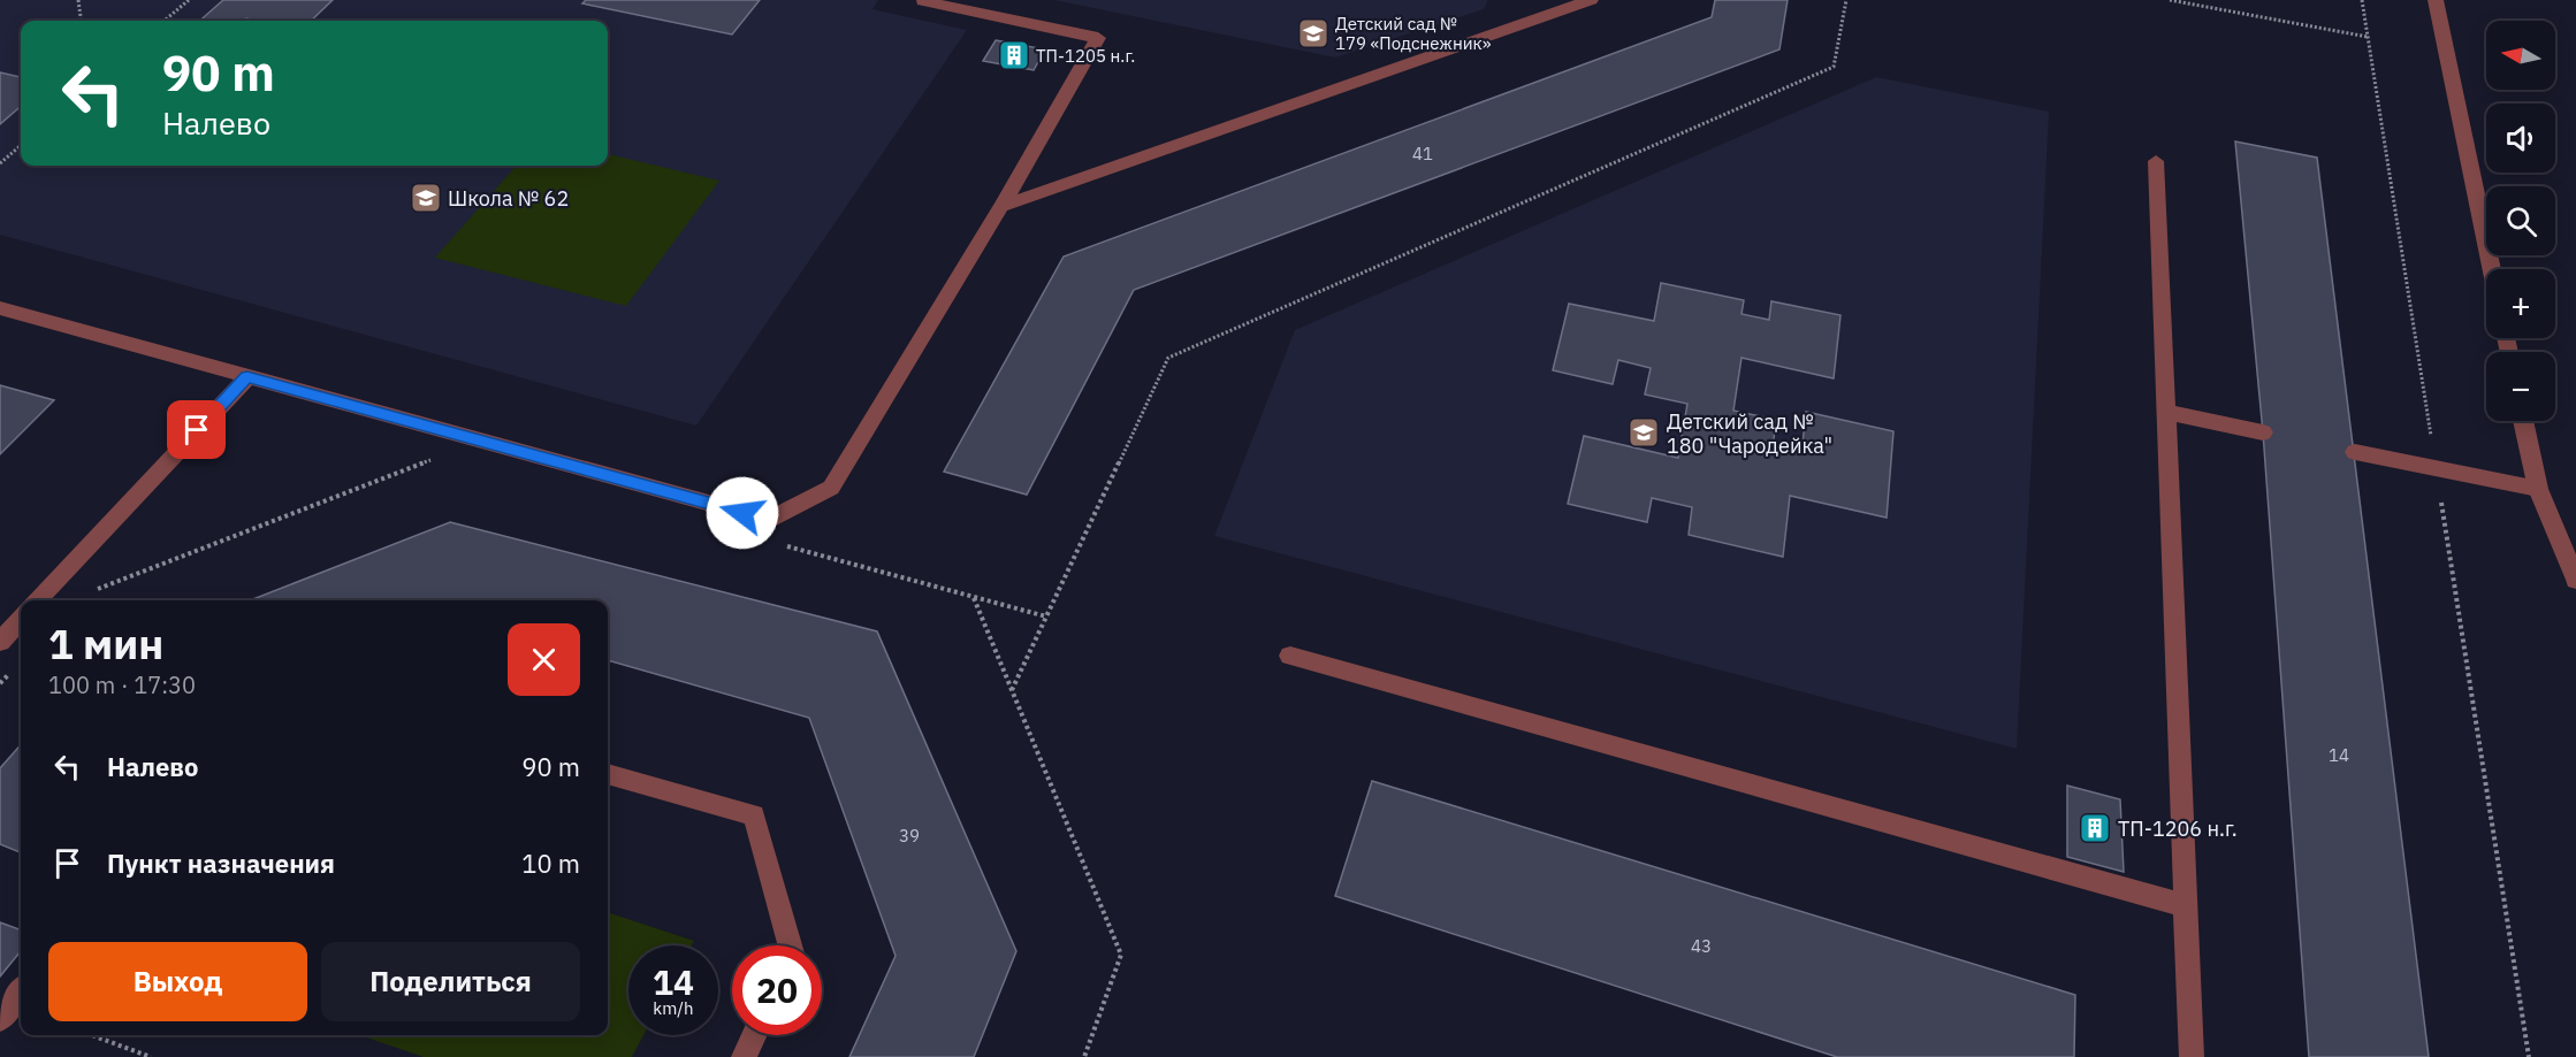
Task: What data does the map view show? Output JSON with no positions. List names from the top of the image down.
{
  "places": {
    "school or university": ["Детский сад № 179 «Подснежник»", "Школа № 62", "Детский сад № 180 \"Чародейка\""],
    "building": ["ТП-1205 н.г.", "ТП-1206 н.г."]
  },
  "house_numbers": [
    "41",
    "14",
    "39",
    "43"
  ],
  "north": "left",
  "page": {
    "map_buttons": ["+", "−"],
    "turn": ["90 m", "Налево"],
    "heading": ["1 мин", "100 m · 17:30"],
    "list": [
      {
        "name": "Налево",
        "value": "90 m"
      },
      {
        "name": "Пункт назначения",
        "value": "10 m"
      }
    ],
    "buttons": ["Выход", "Поделиться"],
    "speed": "14 km/h",
    "limit": "20"
  }
}
